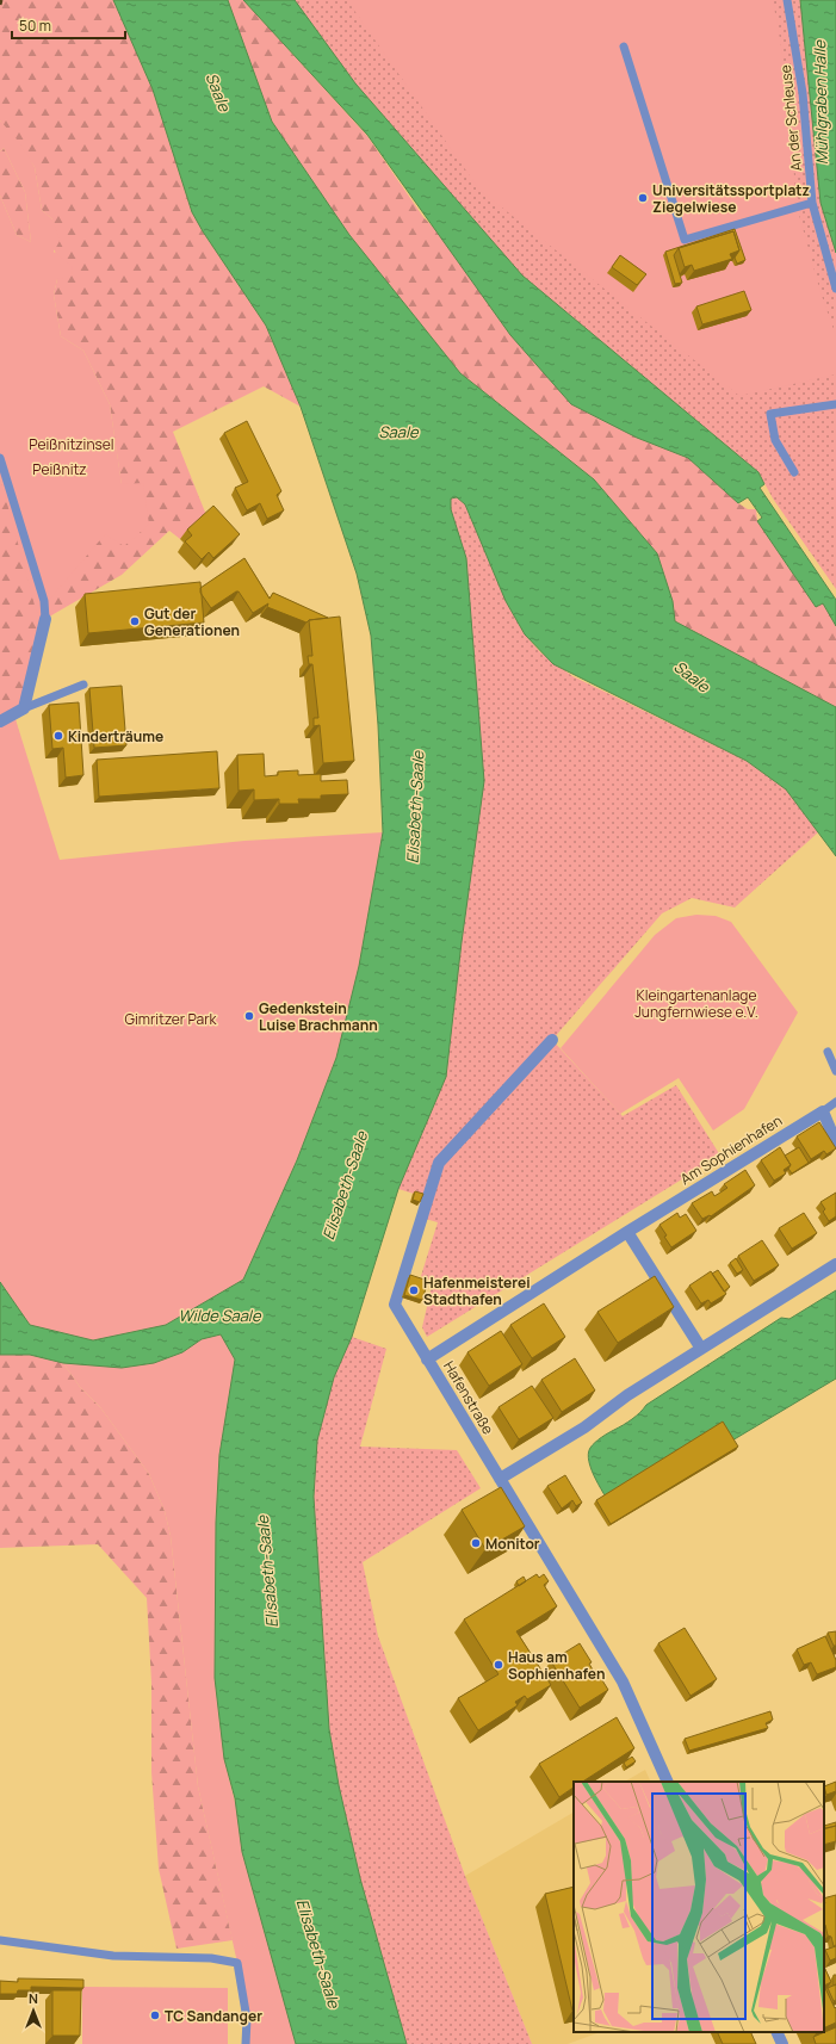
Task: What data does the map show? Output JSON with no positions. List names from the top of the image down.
{
  "streets": {
    "street": ["Am Sophienhafen", "Hafenstraße"],
    "lane": ["An der Schleuse"]
  },
  "crossings": [
    ["Am Sophienhafen", "Hafenstraße"]
  ],
  "water": [
    "Saale",
    "Mühlgraben Halle",
    "Elisabeth-Saale",
    "Wilde Saale"
  ],
  "parks": [
    "Peißnitzinsel",
    "Peißnitz",
    "Kleingartenanlage Jungfernwiese e.V.",
    "Gimritzer Park"
  ],
  "places": [
    "Universitätssportplatz Ziegelwiese",
    "Gut der Generationen",
    "Kinderträume",
    "Gedenkstein Luise Brachmann",
    "Hafenmeisterei Stadthafen",
    "Monitor",
    "Haus am Sophienhafen",
    "TC Sandanger"
  ],
  "scale_bar": "50 m",
  "north": "top"
}
